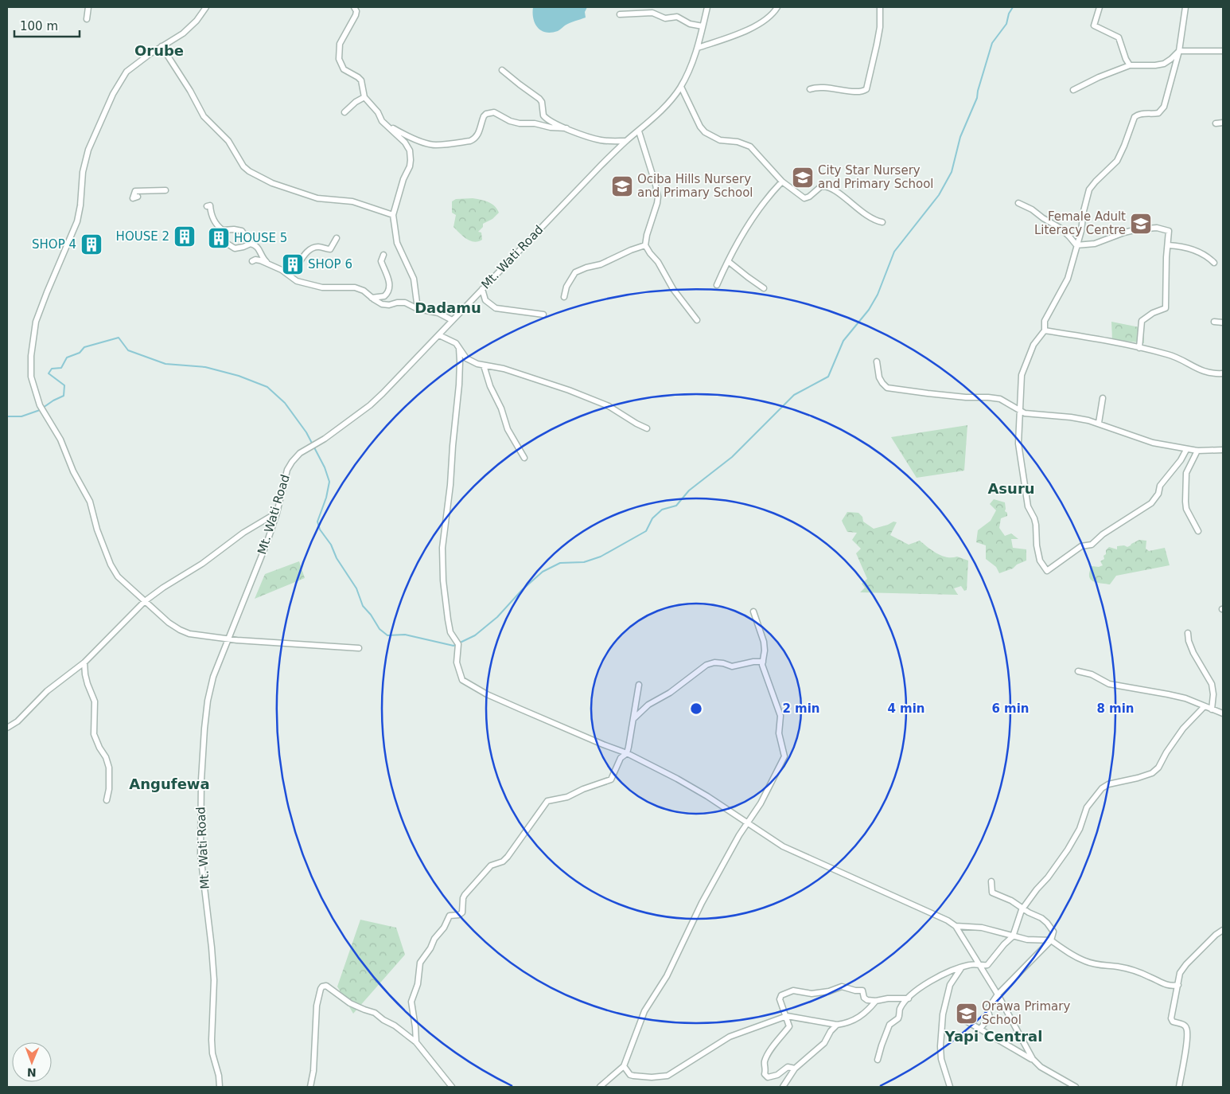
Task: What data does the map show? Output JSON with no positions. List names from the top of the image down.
{
  "streets": {
    "street": ["Mt. Wati Road"]
  },
  "districts": [
    "Orube",
    "Dadamu",
    "Asuru",
    "Angufewa",
    "Yapi Central"
  ],
  "places": {
    "school or university": [
      "City Star Nursery and Primary School",
      "Ociba Hills Nursery and Primary School",
      "Female Adult Literacy Centre",
      "Orawa Primary School"
    ],
    "building": [
      "HOUSE 2",
      "HOUSE 5",
      "SHOP 4",
      "SHOP 6"
    ]
  },
  "scale_bar": "100 m",
  "north": "bottom",
  "rings": [
    "2 min",
    "4 min",
    "6 min",
    "8 min"
  ]
}
